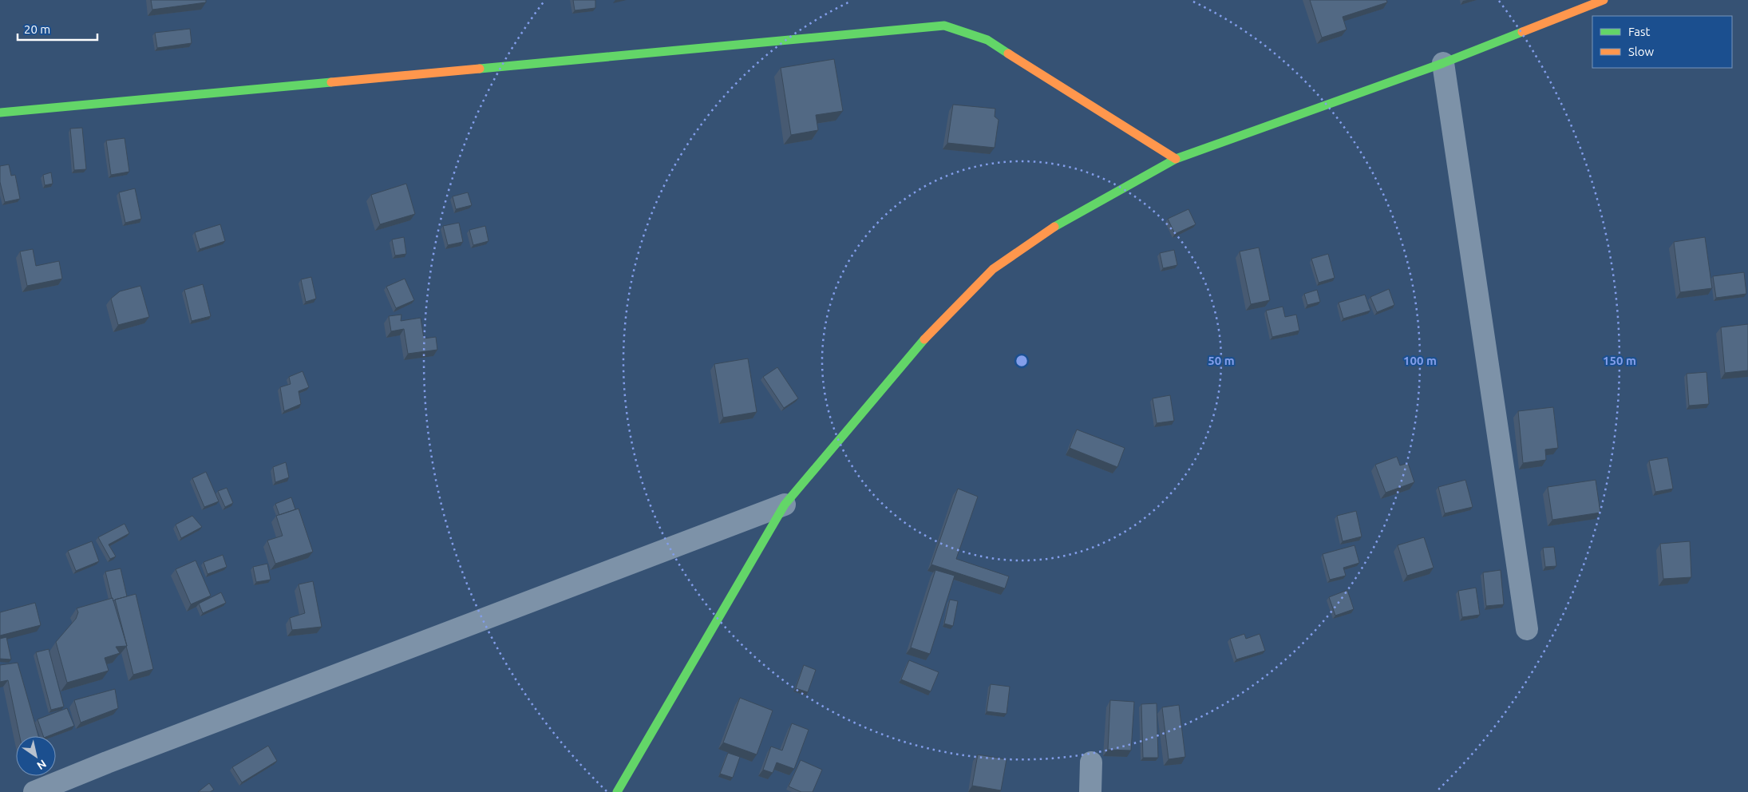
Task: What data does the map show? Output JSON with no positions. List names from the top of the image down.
{
  "legend": ["Fast", "Slow"],
  "scale_bar": "20 m",
  "north": "bottom right",
  "rings": ["50 m", "100 m", "150 m"]
}
